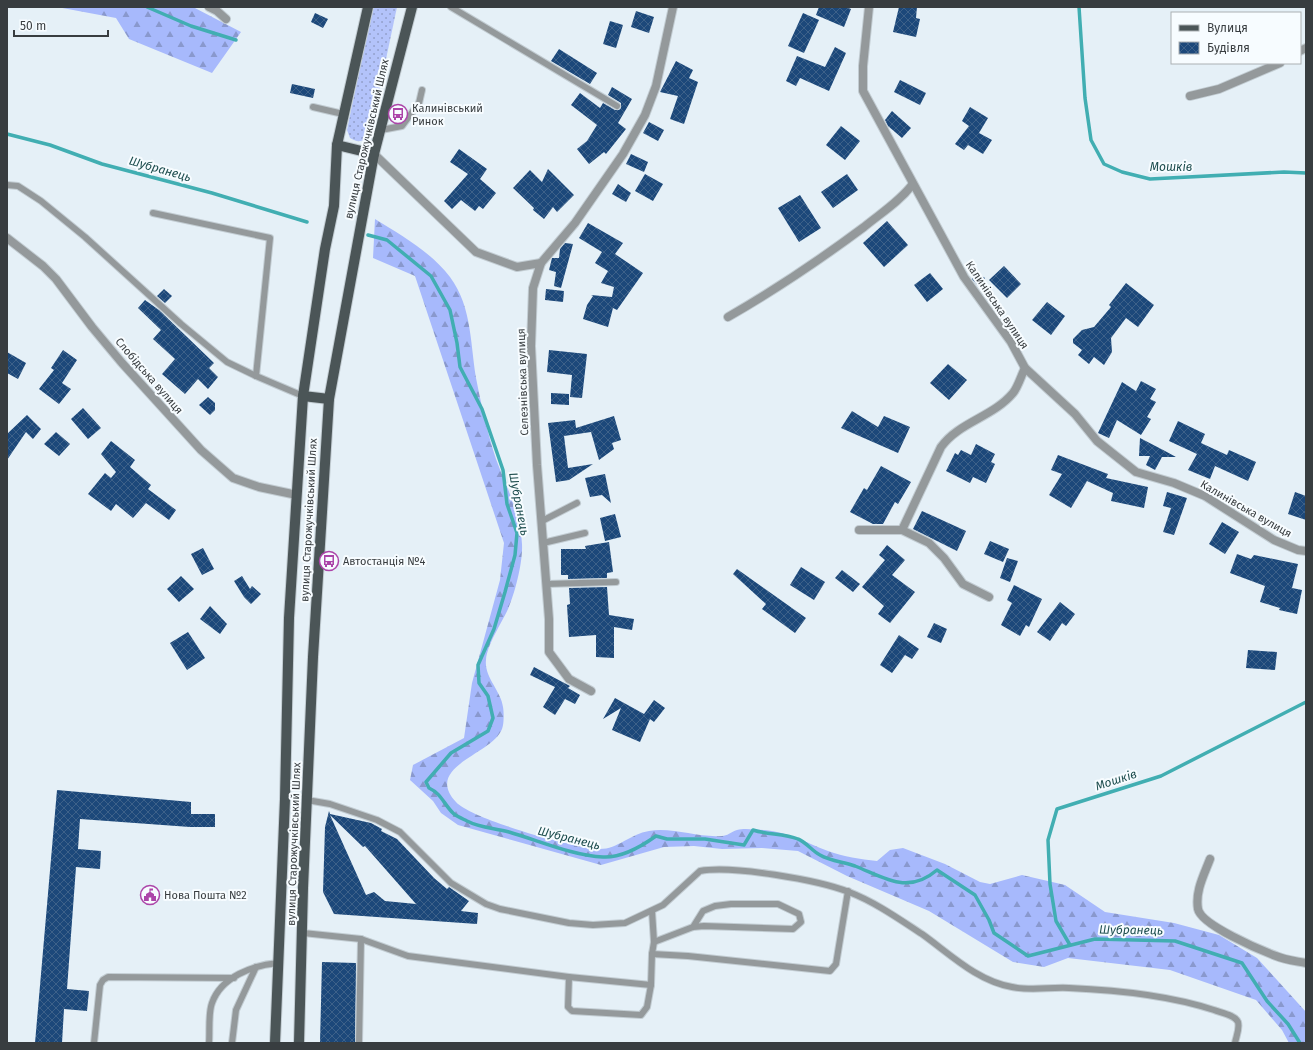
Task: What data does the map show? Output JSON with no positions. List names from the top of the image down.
{
  "streets": {
    "main road": ["вулиця Старожучківський Шлях"],
    "street": ["Калинівська вулиця", "Слобідська вулиця", "Селезнівська вулиця"]
  },
  "crossings": [
    ["вулиця Старожучківський Шлях", "Слобідська вулиця"]
  ],
  "water": ["Мошків", "Шубранець"],
  "places": {
    "bus stop": ["Калинівський Ринок", "Автостанція №4"],
    "public building": ["Нова Пошта №2"]
  },
  "legend": ["Вулиця", "Будівля"],
  "scale_bar": "50 m"
}
